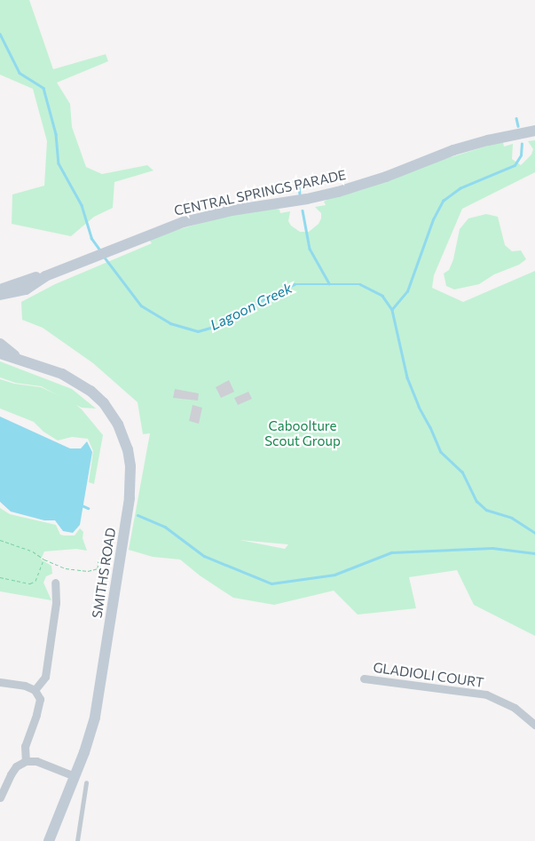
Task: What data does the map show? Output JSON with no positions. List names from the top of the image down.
{
  "streets": {
    "street": ["CENTRAL SPRINGS PARADE", "SMITHS ROAD", "GLADIOLI COURT"]
  },
  "water": ["Lagoon Creek"],
  "parks": ["Caboolture Scout Group"]
}
